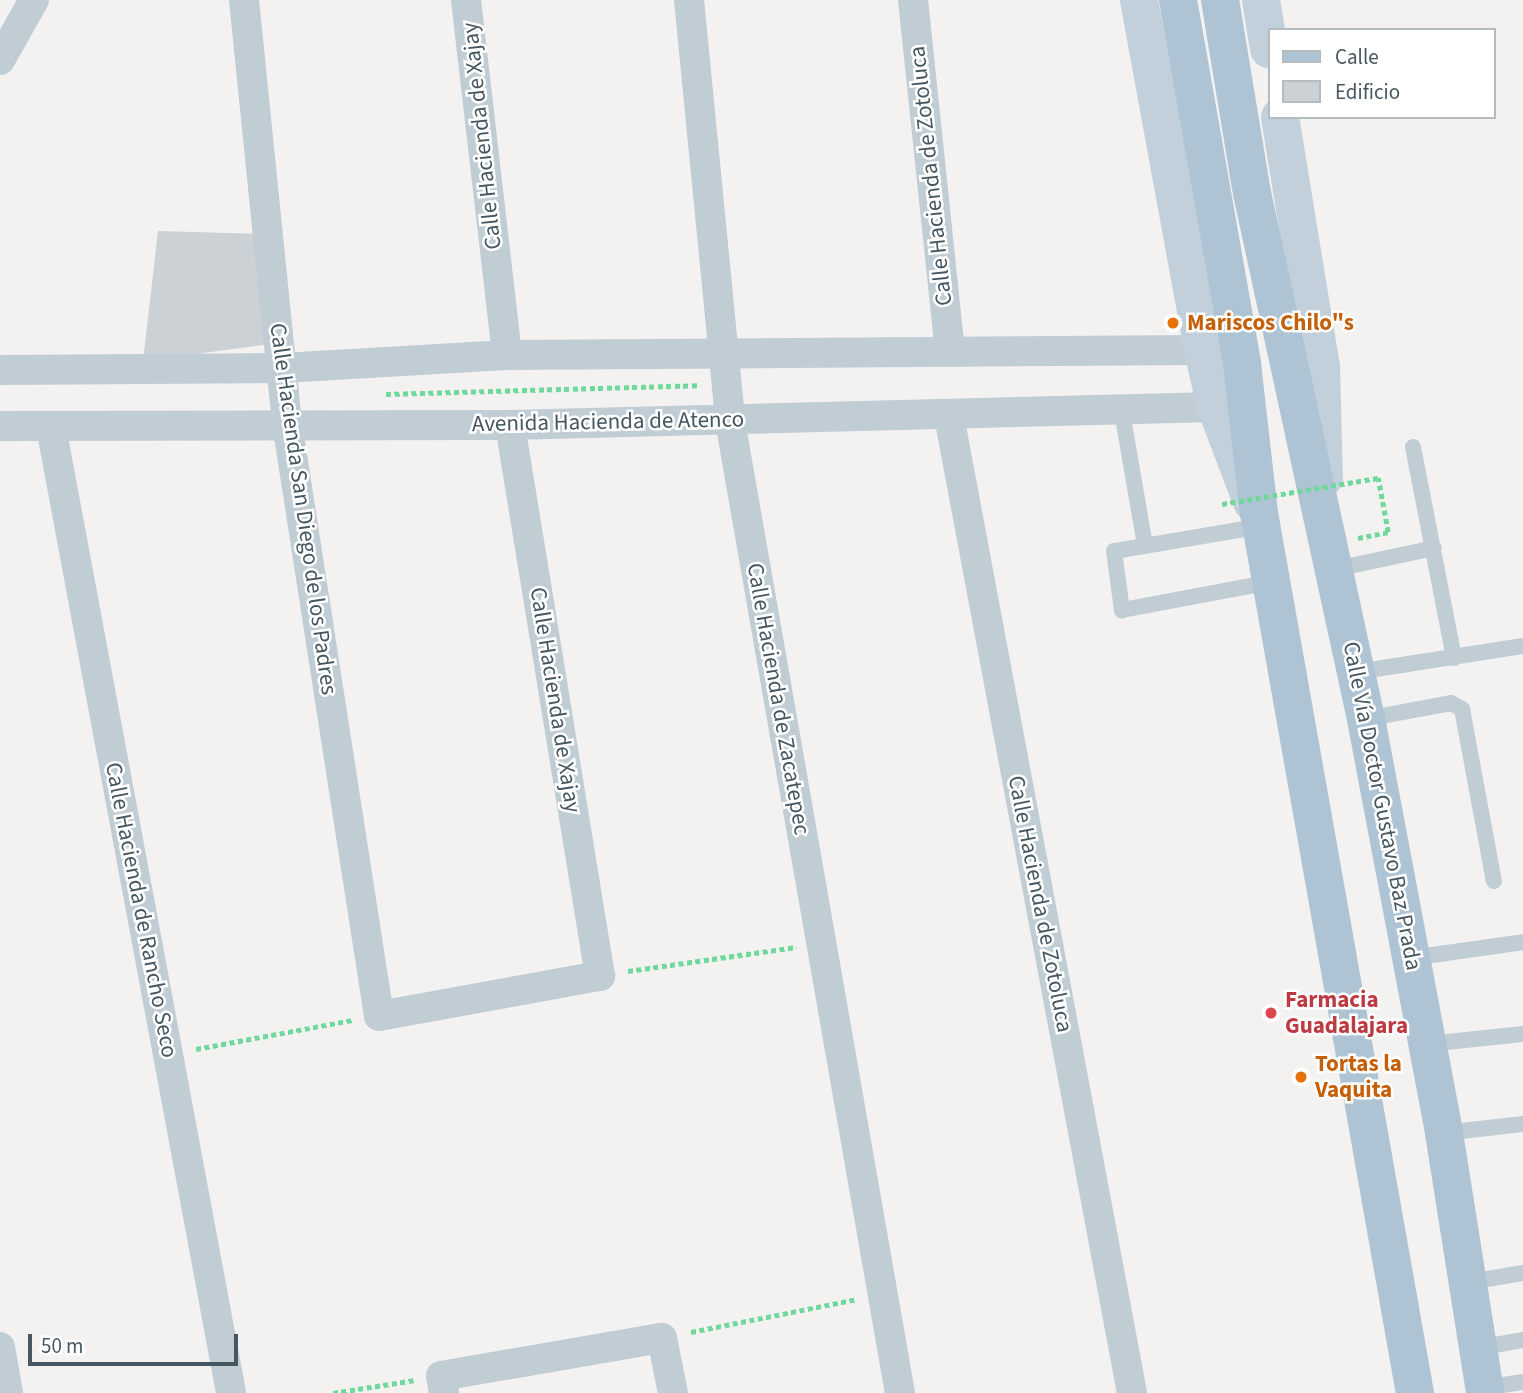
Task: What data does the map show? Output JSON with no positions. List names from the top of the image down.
{
  "streets": {
    "main road": ["Calle Vía Doctor Gustavo Baz Prada"],
    "street": [
      "Calle Hacienda de Xajay",
      "Calle Hacienda de Zotoluca",
      "Avenida Hacienda de Atenco",
      "Calle Hacienda San Diego de los Padres",
      "Calle Hacienda de Zacatepec",
      "Calle Hacienda de Rancho Seco"
    ]
  },
  "crossings": [
    ["Calle Hacienda de Xajay", "Avenida Hacienda de Atenco"],
    ["Calle Hacienda de Zotoluca", "Avenida Hacienda de Atenco"],
    ["Avenida Hacienda de Atenco", "Calle Hacienda San Diego de los Padres"],
    ["Avenida Hacienda de Atenco", "Calle Hacienda de Zacatepec"],
    ["Avenida Hacienda de Atenco", "Calle Hacienda de Rancho Seco"]
  ],
  "places": ["Mariscos Chilo\"s", "Farmacia Guadalajara", "Tortas la Vaquita"],
  "legend": ["Calle", "Edificio"],
  "scale_bar": "50 m"
}
